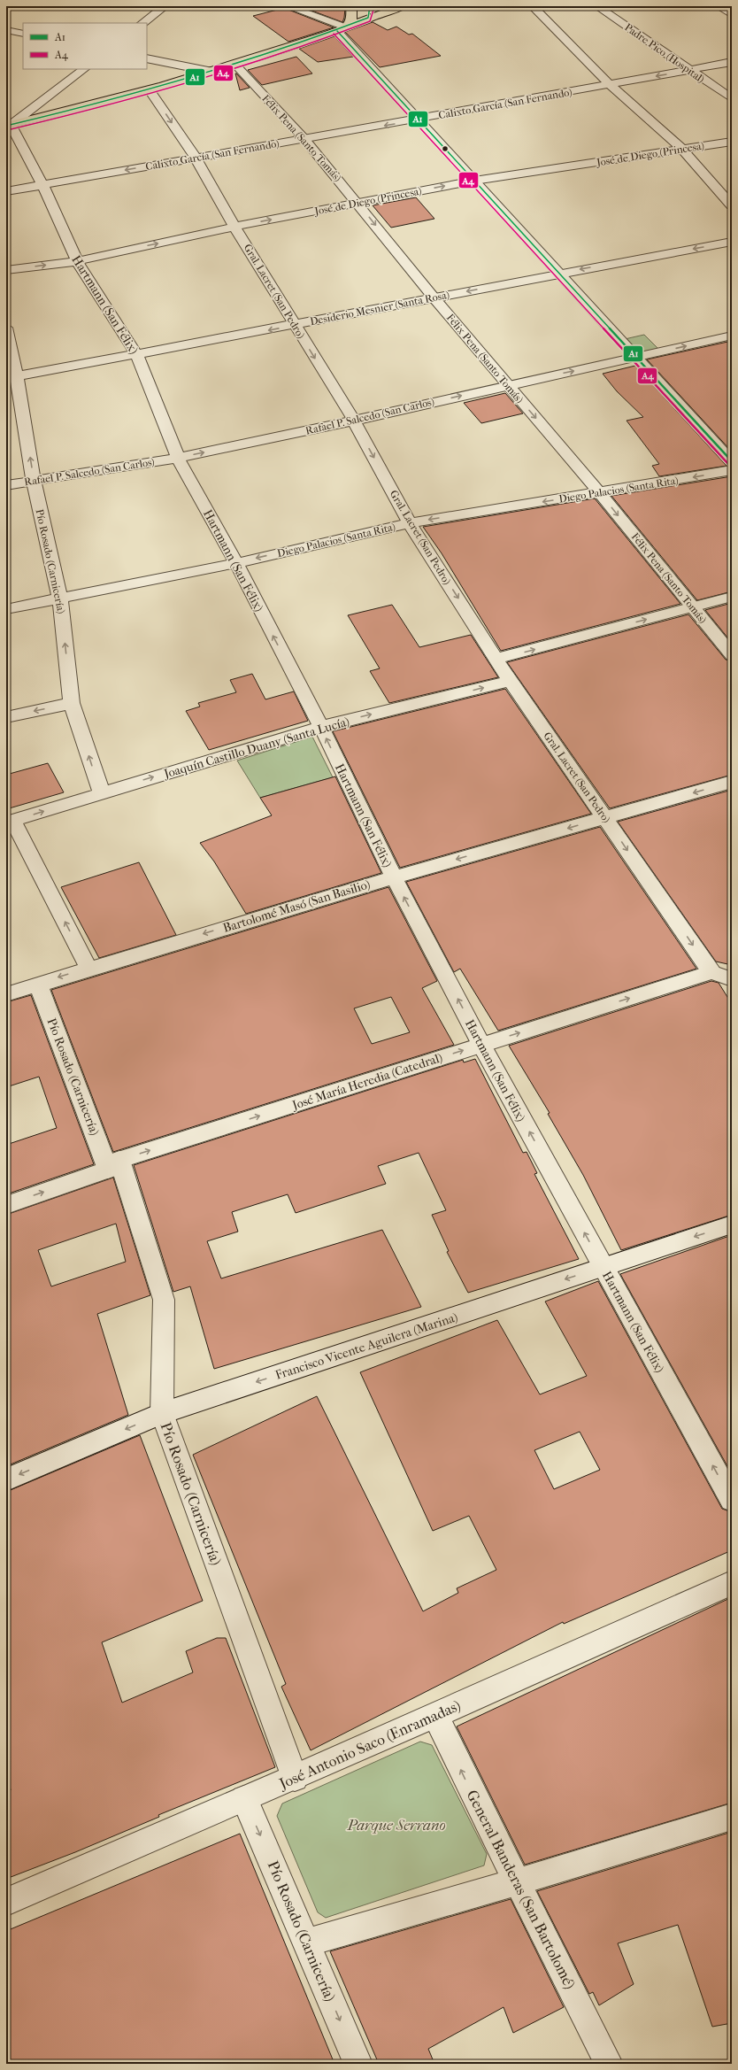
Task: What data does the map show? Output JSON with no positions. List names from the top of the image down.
{
  "streets": {
    "street": [
      "Padre Pico (Hospital)",
      "Calixto García (San Fernando)",
      "Félix Pena (Santo Tomás)",
      "José de Diego (Princesa)",
      "Gral. Lacret (San Pedro)",
      "Hartmann (San Félix)",
      "Desiderio Mesnier (Santa Rosa)",
      "Rafael P. Salcedo (San Carlos)",
      "Diego Palacios (Santa Rita)",
      "Pío Rosado (Carnicería)",
      "Joaquín Castillo Duany (Santa Lucía)",
      "Bartolomé Masó (San Basilio)",
      "José María Heredia (Catedral)",
      "Francisco Vicente Aguilera (Marina)",
      "José Antonio Saco (Enramadas)",
      "General Banderas (San Bartolomé)"
    ]
  },
  "crossings": [
    ["Padre Pico (Hospital)", "Calixto García (San Fernando)"],
    ["Calixto García (San Fernando)", "Félix Pena (Santo Tomás)"],
    ["Calixto García (San Fernando)", "Gral. Lacret (San Pedro)"],
    ["Calixto García (San Fernando)", "Hartmann (San Félix)"],
    ["Félix Pena (Santo Tomás)", "José de Diego (Princesa)"],
    ["Félix Pena (Santo Tomás)", "Desiderio Mesnier (Santa Rosa)"],
    ["Félix Pena (Santo Tomás)", "Rafael P. Salcedo (San Carlos)"],
    ["Félix Pena (Santo Tomás)", "Diego Palacios (Santa Rita)"],
    ["José de Diego (Princesa)", "Gral. Lacret (San Pedro)"],
    ["José de Diego (Princesa)", "Hartmann (San Félix)"],
    ["Gral. Lacret (San Pedro)", "Desiderio Mesnier (Santa Rosa)"],
    ["Gral. Lacret (San Pedro)", "Rafael P. Salcedo (San Carlos)"],
    ["Gral. Lacret (San Pedro)", "Diego Palacios (Santa Rita)"],
    ["Gral. Lacret (San Pedro)", "Joaquín Castillo Duany (Santa Lucía)"],
    ["Gral. Lacret (San Pedro)", "Bartolomé Masó (San Basilio)"],
    ["Gral. Lacret (San Pedro)", "José María Heredia (Catedral)"],
    ["Hartmann (San Félix)", "Desiderio Mesnier (Santa Rosa)"],
    ["Hartmann (San Félix)", "Rafael P. Salcedo (San Carlos)"],
    ["Hartmann (San Félix)", "Diego Palacios (Santa Rita)"],
    ["Hartmann (San Félix)", "Joaquín Castillo Duany (Santa Lucía)"],
    ["Hartmann (San Félix)", "Bartolomé Masó (San Basilio)"],
    ["Hartmann (San Félix)", "José María Heredia (Catedral)"],
    ["Hartmann (San Félix)", "Francisco Vicente Aguilera (Marina)"],
    ["Desiderio Mesnier (Santa Rosa)", "Pío Rosado (Carnicería)"],
    ["Rafael P. Salcedo (San Carlos)", "Pío Rosado (Carnicería)"],
    ["Diego Palacios (Santa Rita)", "Pío Rosado (Carnicería)"],
    ["Pío Rosado (Carnicería)", "Joaquín Castillo Duany (Santa Lucía)"],
    ["Pío Rosado (Carnicería)", "Bartolomé Masó (San Basilio)"],
    ["Pío Rosado (Carnicería)", "José María Heredia (Catedral)"],
    ["Pío Rosado (Carnicería)", "Francisco Vicente Aguilera (Marina)"],
    ["Pío Rosado (Carnicería)", "José Antonio Saco (Enramadas)"],
    ["José Antonio Saco (Enramadas)", "General Banderas (San Bartolomé)"]
  ],
  "one_way": [
    "Calixto García (San Fernando)",
    "José de Diego (Princesa)",
    "Gral. Lacret (San Pedro)",
    "Hartmann (San Félix)",
    "Desiderio Mesnier (Santa Rosa)",
    "Rafael P. Salcedo (San Carlos)",
    "Joaquín Castillo Duany (Santa Lucía)",
    "Bartolomé Masó (San Basilio)",
    "José María Heredia (Catedral)",
    "Francisco Vicente Aguilera (Marina)",
    "General Banderas (San Bartolomé)"
  ],
  "parks": ["Parque Serrano"],
  "lines": ["transit line A1", "transit line A4"],
  "legend": ["A1", "A4"]
}
